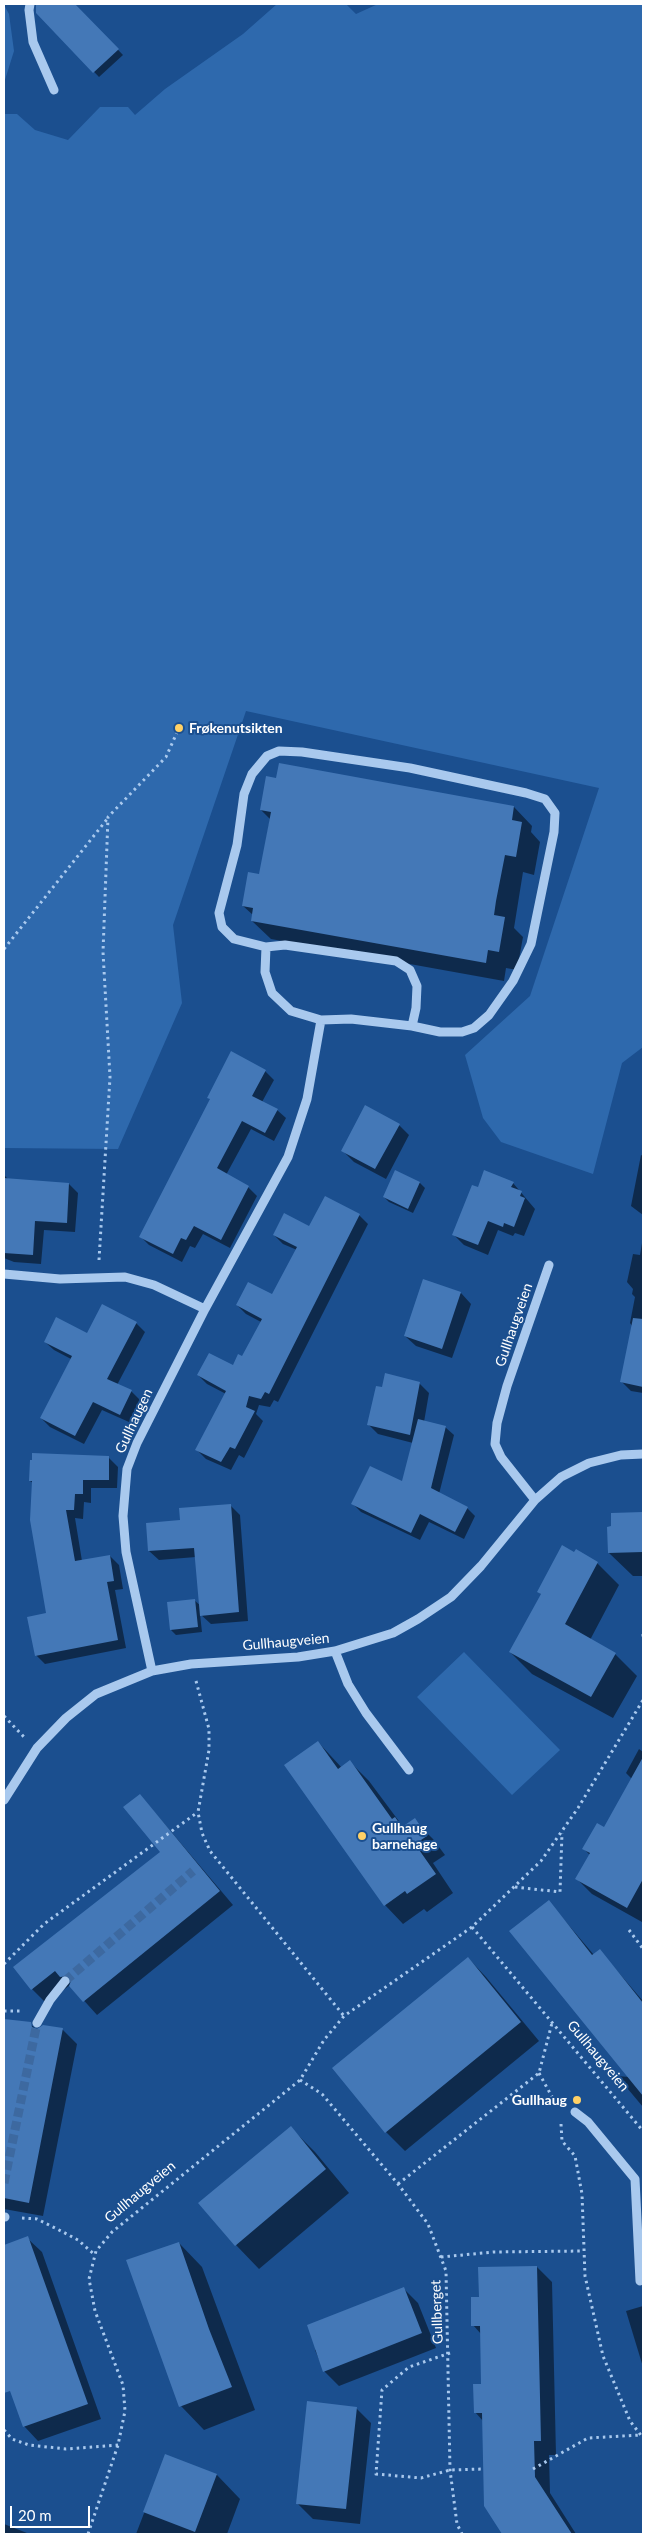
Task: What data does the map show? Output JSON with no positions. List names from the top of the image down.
{
  "streets": {
    "street": ["Gullhaugveien", "Gullhaugen"],
    "path": ["Gullberget"]
  },
  "crossings": [
    ["Gullhaugveien", "Gullhaugen"],
    ["Gullhaugveien", "Gullberget"]
  ],
  "places": ["Frøkenutsikten", "Gullhaug barnehage", "Gullhaug"],
  "scale_bar": "20 m"
}
